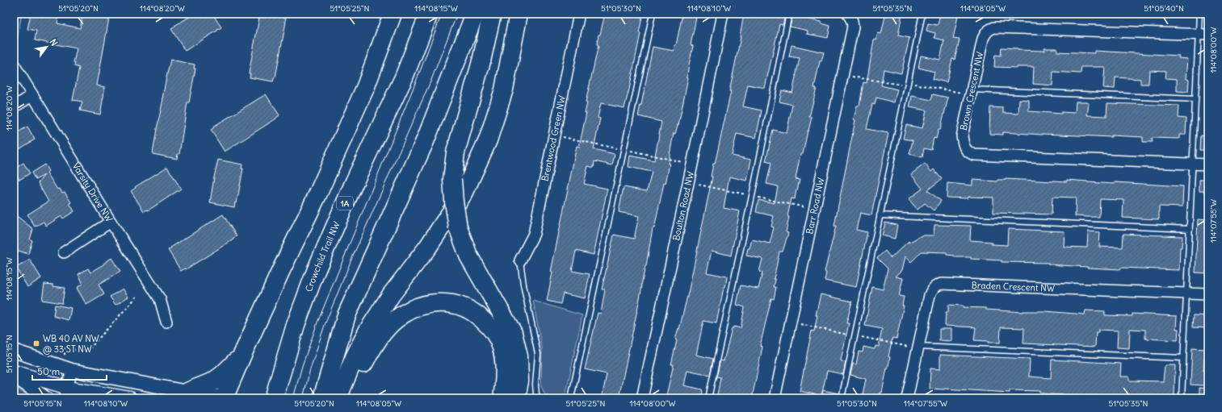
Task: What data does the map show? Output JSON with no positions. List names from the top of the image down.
{
  "streets": {
    "highway": ["1A", "Crowchild Trail NW"],
    "street": [
      "Brown Crescent NW",
      "Brentwood Green NW",
      "Varsity Drive NW",
      "Barr Road NW",
      "Boulton Road NW",
      "Braden Crescent NW"
    ]
  },
  "places": {
    "transit": ["WB 40 AV NW @ 33 ST NW"]
  },
  "scale_bar": "50 m",
  "north": "top right",
  "coordinates": [
    "51°05'20\"N",
    "114°08'20\"W",
    "51°05'25\"N",
    "114°08'15\"W",
    "51°05'30\"N",
    "114°08'10\"W",
    "51°05'35\"N",
    "114°08'05\"W",
    "51°05'40\"N",
    "114°08'00\"W",
    "114°07'55\"W",
    "51°05'15\"N"
  ]
}
